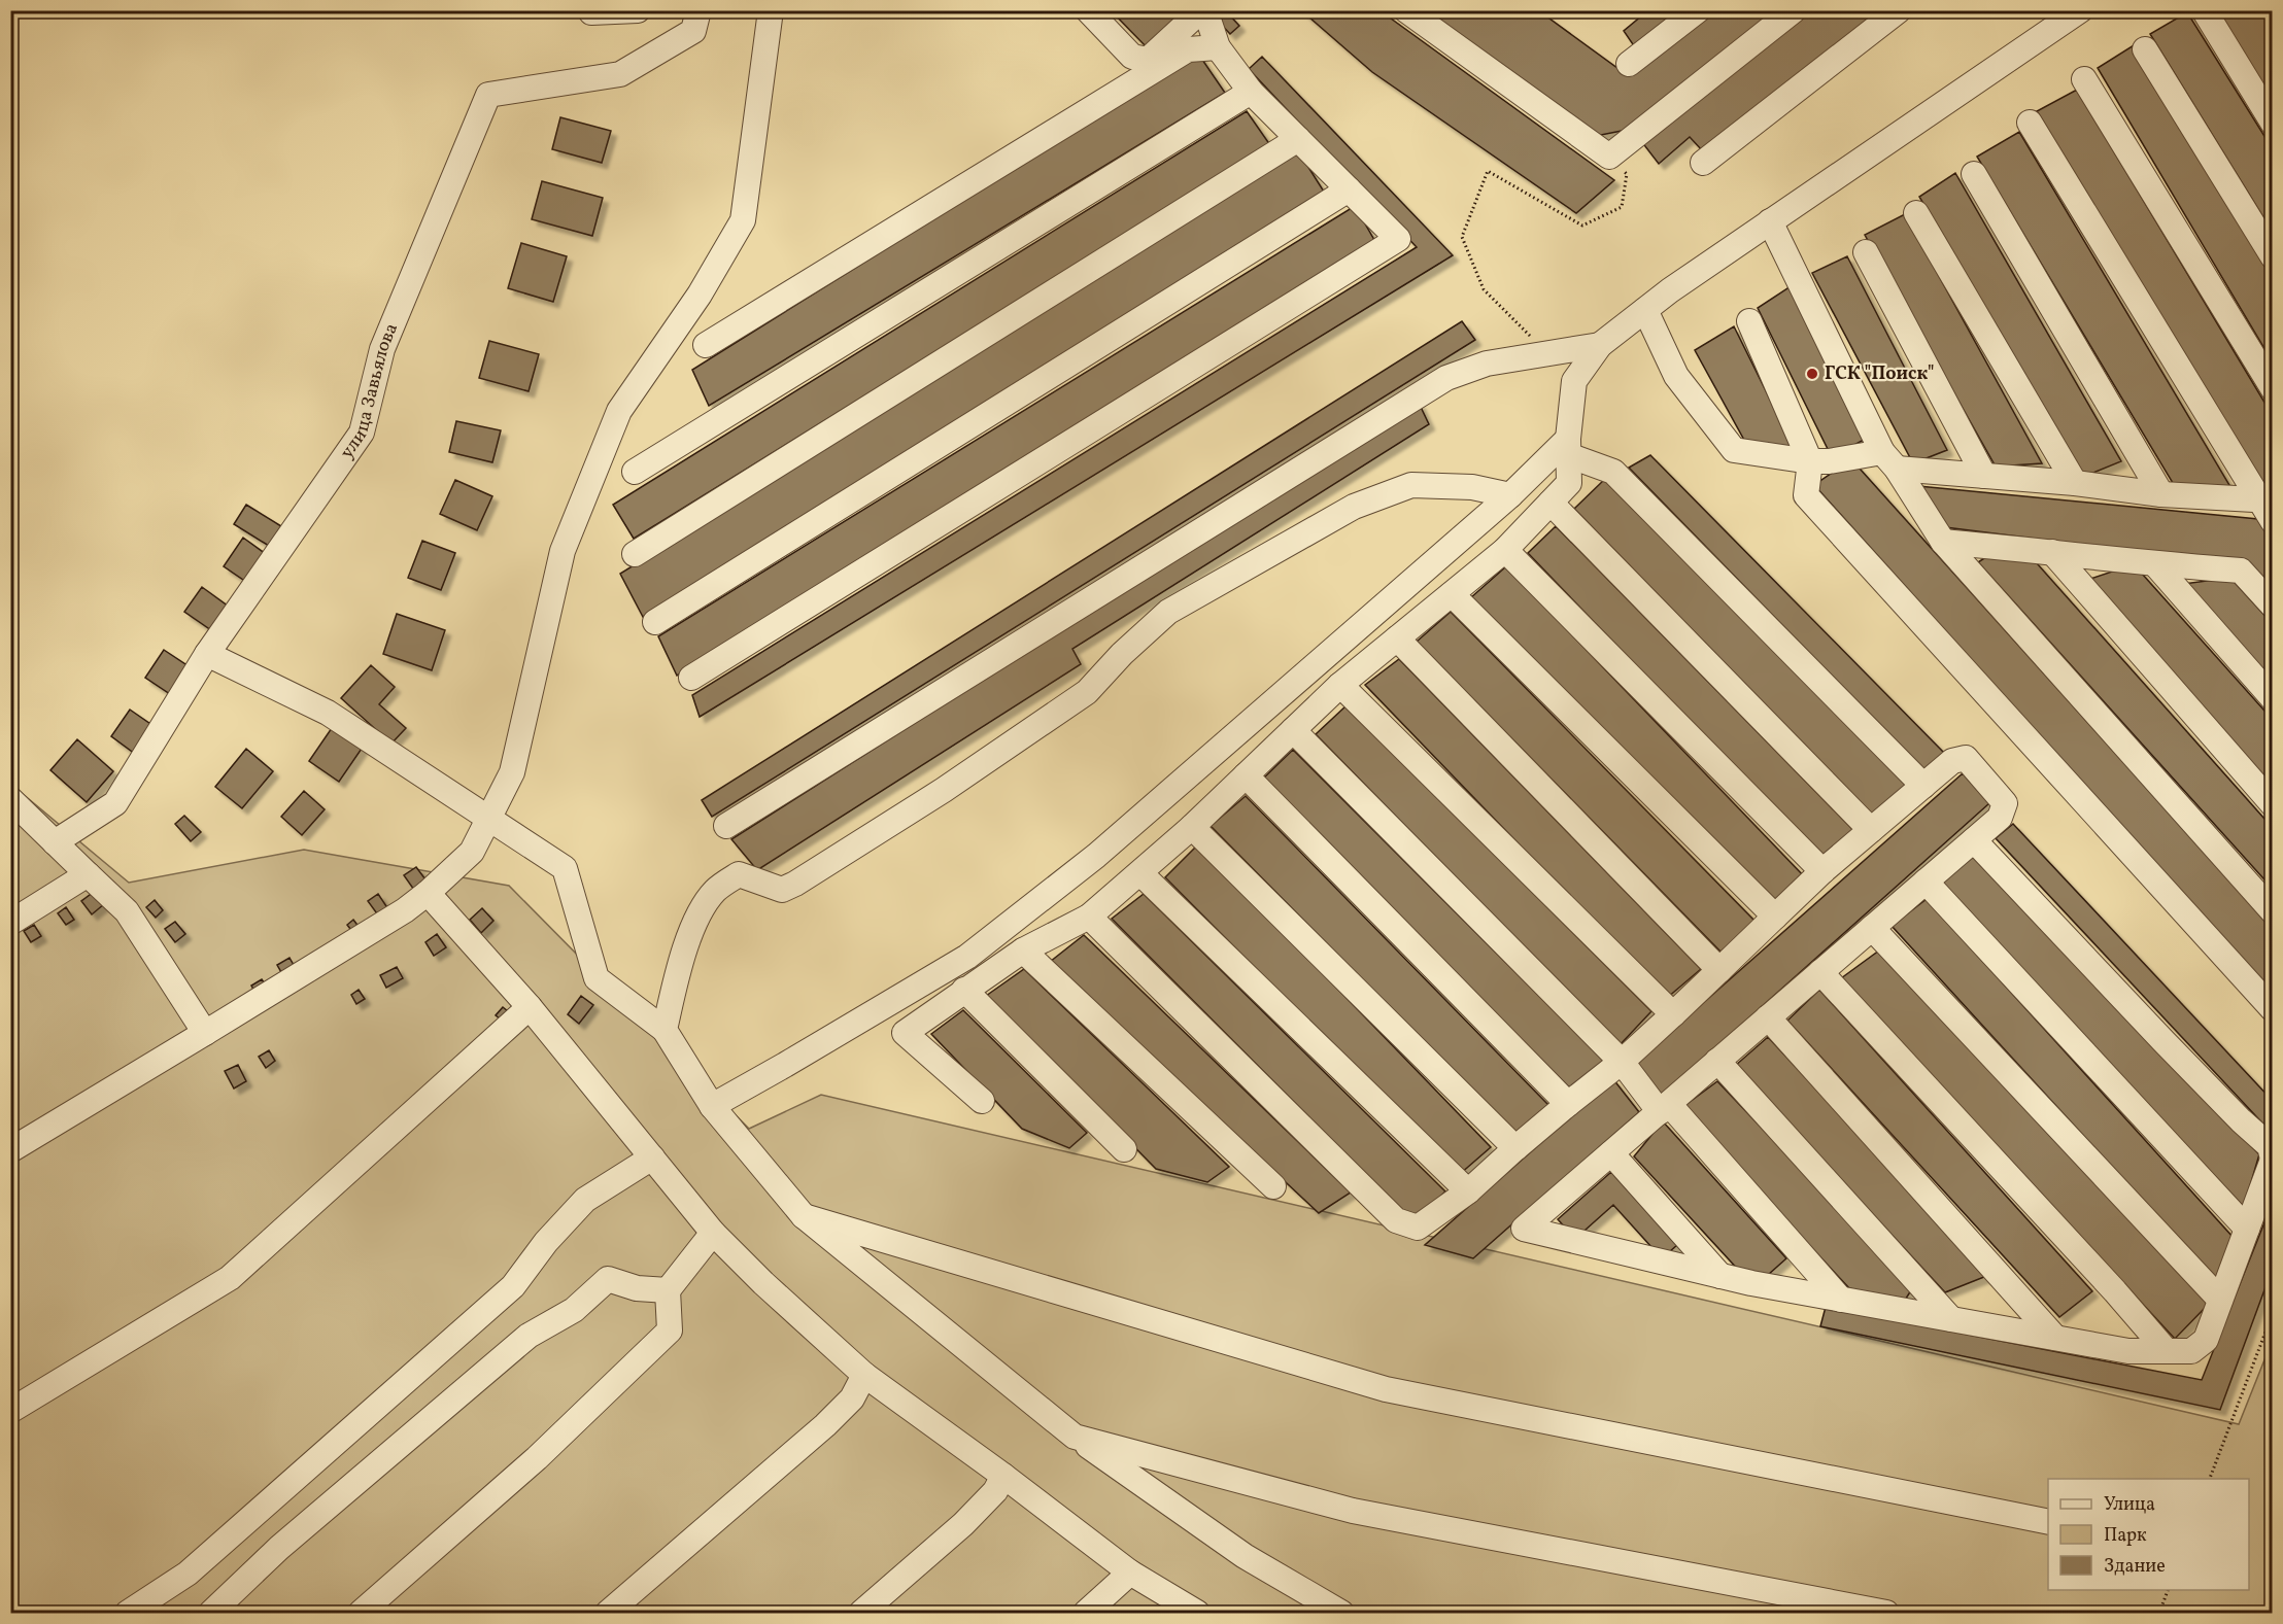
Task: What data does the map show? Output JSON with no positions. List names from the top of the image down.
{
  "streets": {
    "street": ["улица Завьялова"]
  },
  "places": ["ГСК \"Поиск\""],
  "legend": ["Улица", "Парк", "Здание"]
}
